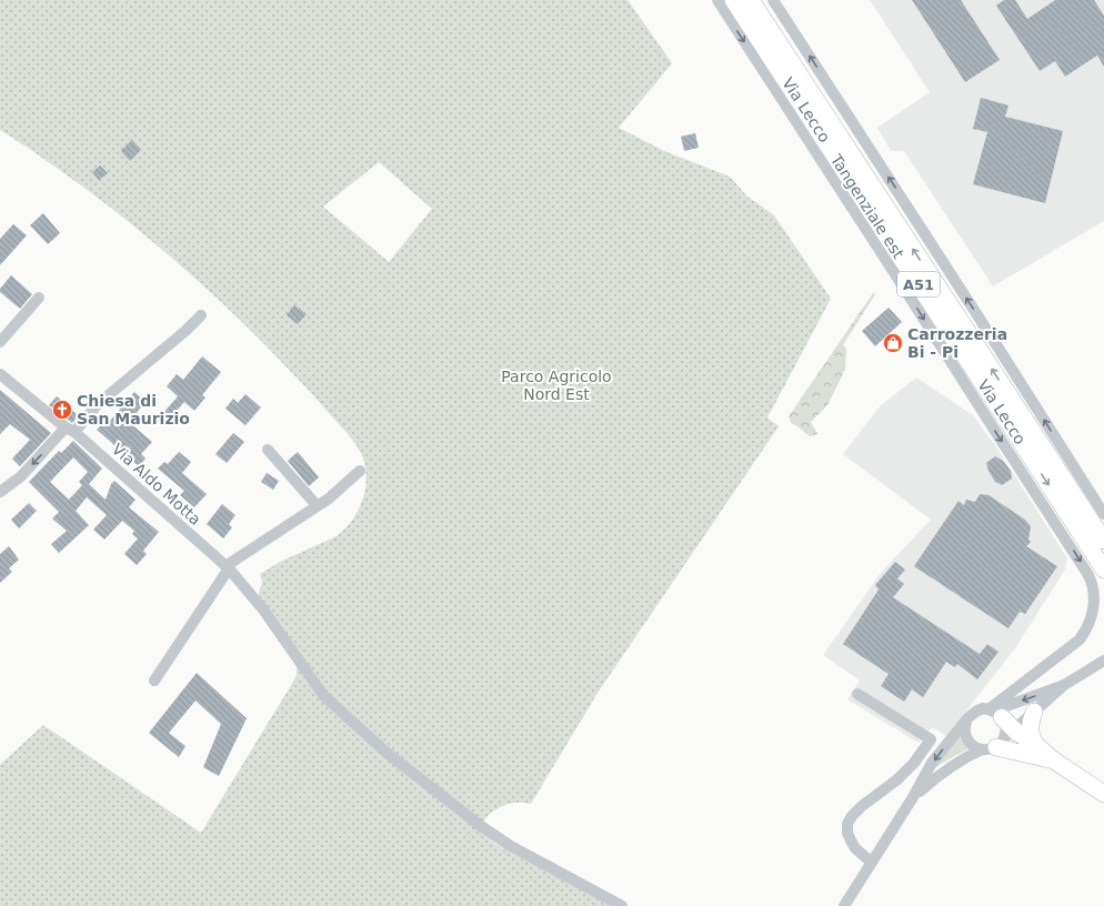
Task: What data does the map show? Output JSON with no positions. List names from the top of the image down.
{
  "streets": {
    "highway": ["Tangenziale est", "A51"],
    "street": ["Via Lecco", "Via Aldo Motta"]
  },
  "parks": ["Parco Agricolo Nord Est"],
  "places": {
    "shop": ["Carrozzeria Bi - Pi"],
    "church": ["Chiesa di San Maurizio"]
  }
}
